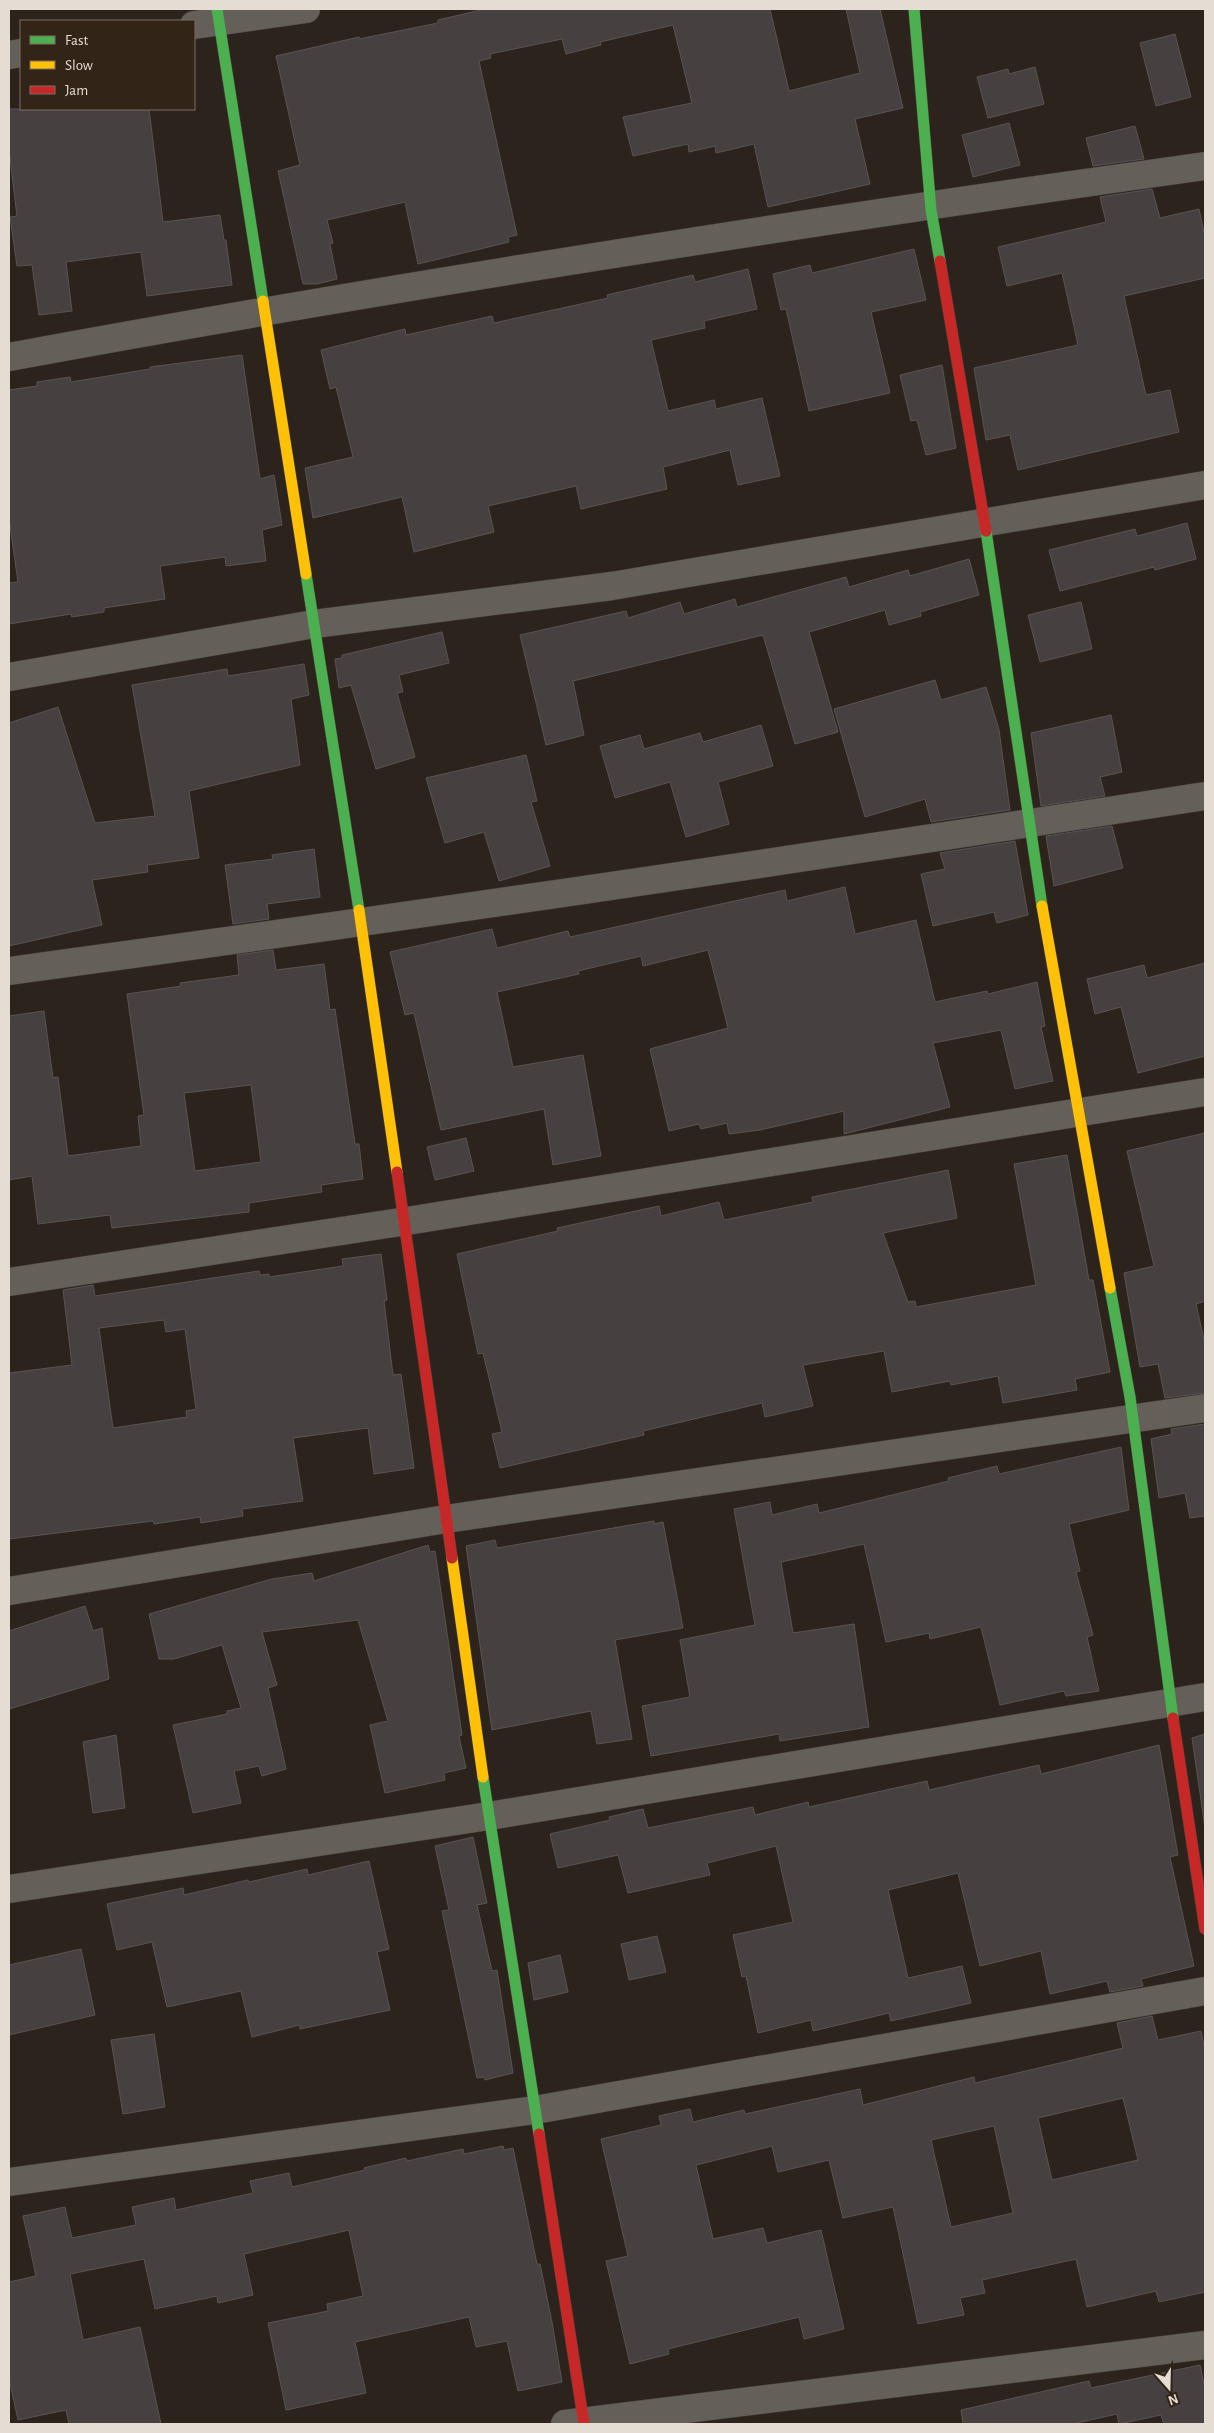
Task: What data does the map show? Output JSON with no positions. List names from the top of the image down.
{
  "legend": ["Fast", "Slow", "Jam"],
  "north": "bottom"
}
